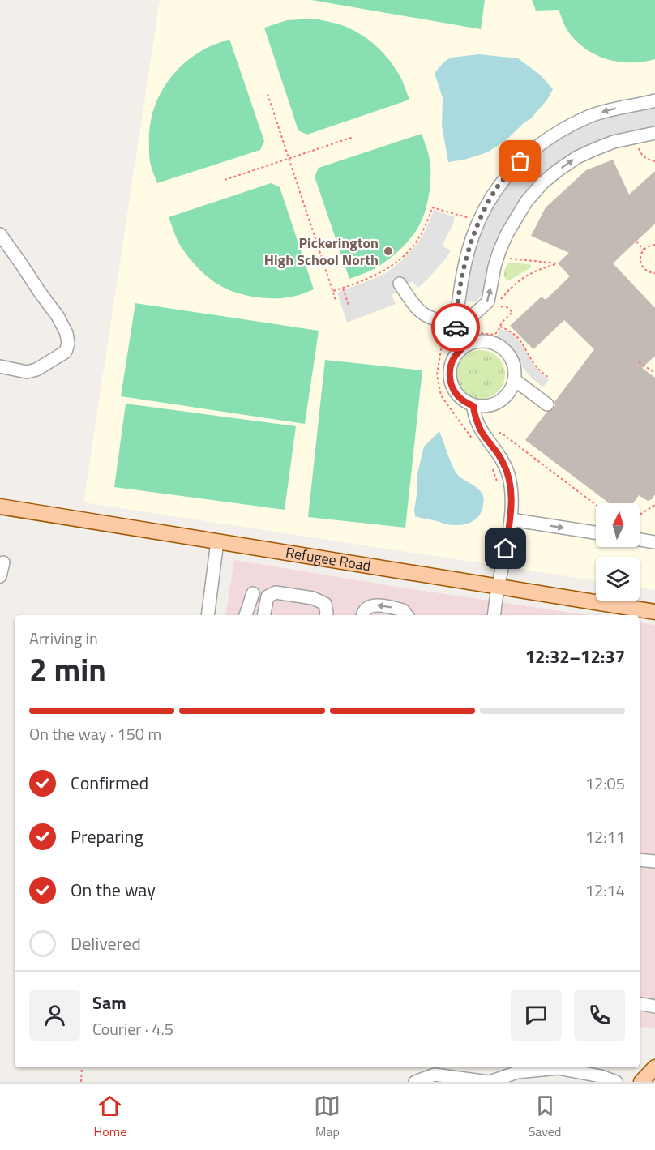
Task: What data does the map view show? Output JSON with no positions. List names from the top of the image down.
{
  "streets": {
    "main road": ["Refugee Road"]
  },
  "places": ["Pickerington High School North"],
  "north": "top",
  "page": {
    "heading": ["2 min", "Arriving in", "12:32–12:37"],
    "panel": ["Sam", "Courier · 4.5"],
    "bar": "On the way · 150 m",
    "list": [
      ["Confirmed", "12:05"],
      ["Preparing", "12:11"],
      ["On the way", "12:14"],
      "Delivered"
    ],
    "tabs": ["Home", "Map", "Saved"]
  }
}
